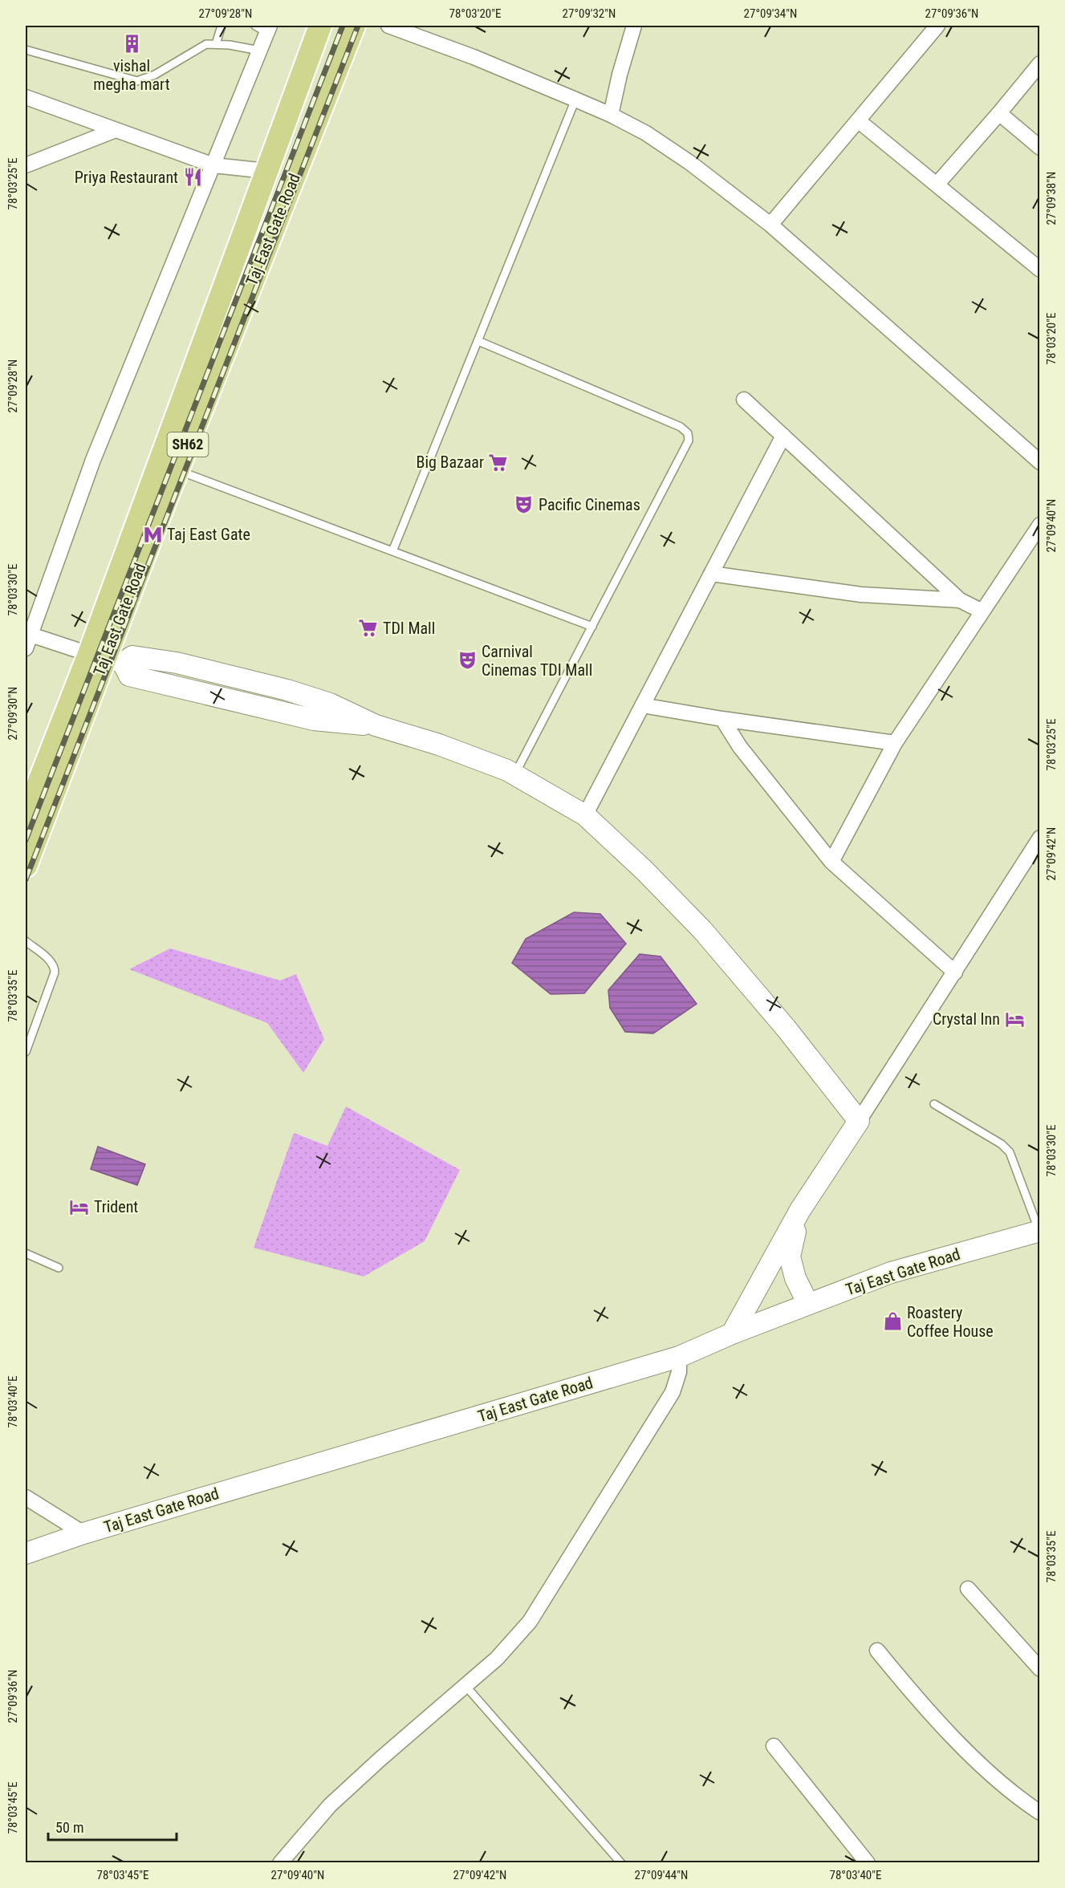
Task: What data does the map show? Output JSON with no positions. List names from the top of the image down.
{
  "streets": {
    "main road": ["Taj East Gate Road", "SH62"]
  },
  "crossings": [
    ["Taj East Gate Road", "SH62"]
  ],
  "places": {
    "building": ["vishal megha mart"],
    "restaurant": ["Priya Restaurant"],
    "supermarket": ["Big Bazaar", "TDI Mall"],
    "theatre": ["Pacific Cinemas", "Carnival Cinemas TDI Mall"],
    "metro station": ["Taj East Gate"],
    "hotel": ["Crystal Inn", "Trident"],
    "shop": ["Roastery Coffee House"]
  },
  "scale_bar": "50 m",
  "coordinates": [
    "27°09'28\"N",
    "78°03'20\"E",
    "27°09'32\"N",
    "27°09'34\"N",
    "27°09'36\"N",
    "78°03'25\"E",
    "27°09'38\"N",
    "27°09'40\"N",
    "78°03'30\"E",
    "27°09'30\"N",
    "27°09'42\"N",
    "78°03'35\"E",
    "78°03'40\"E",
    "78°03'45\"E",
    "27°09'44\"N"
  ]
}
